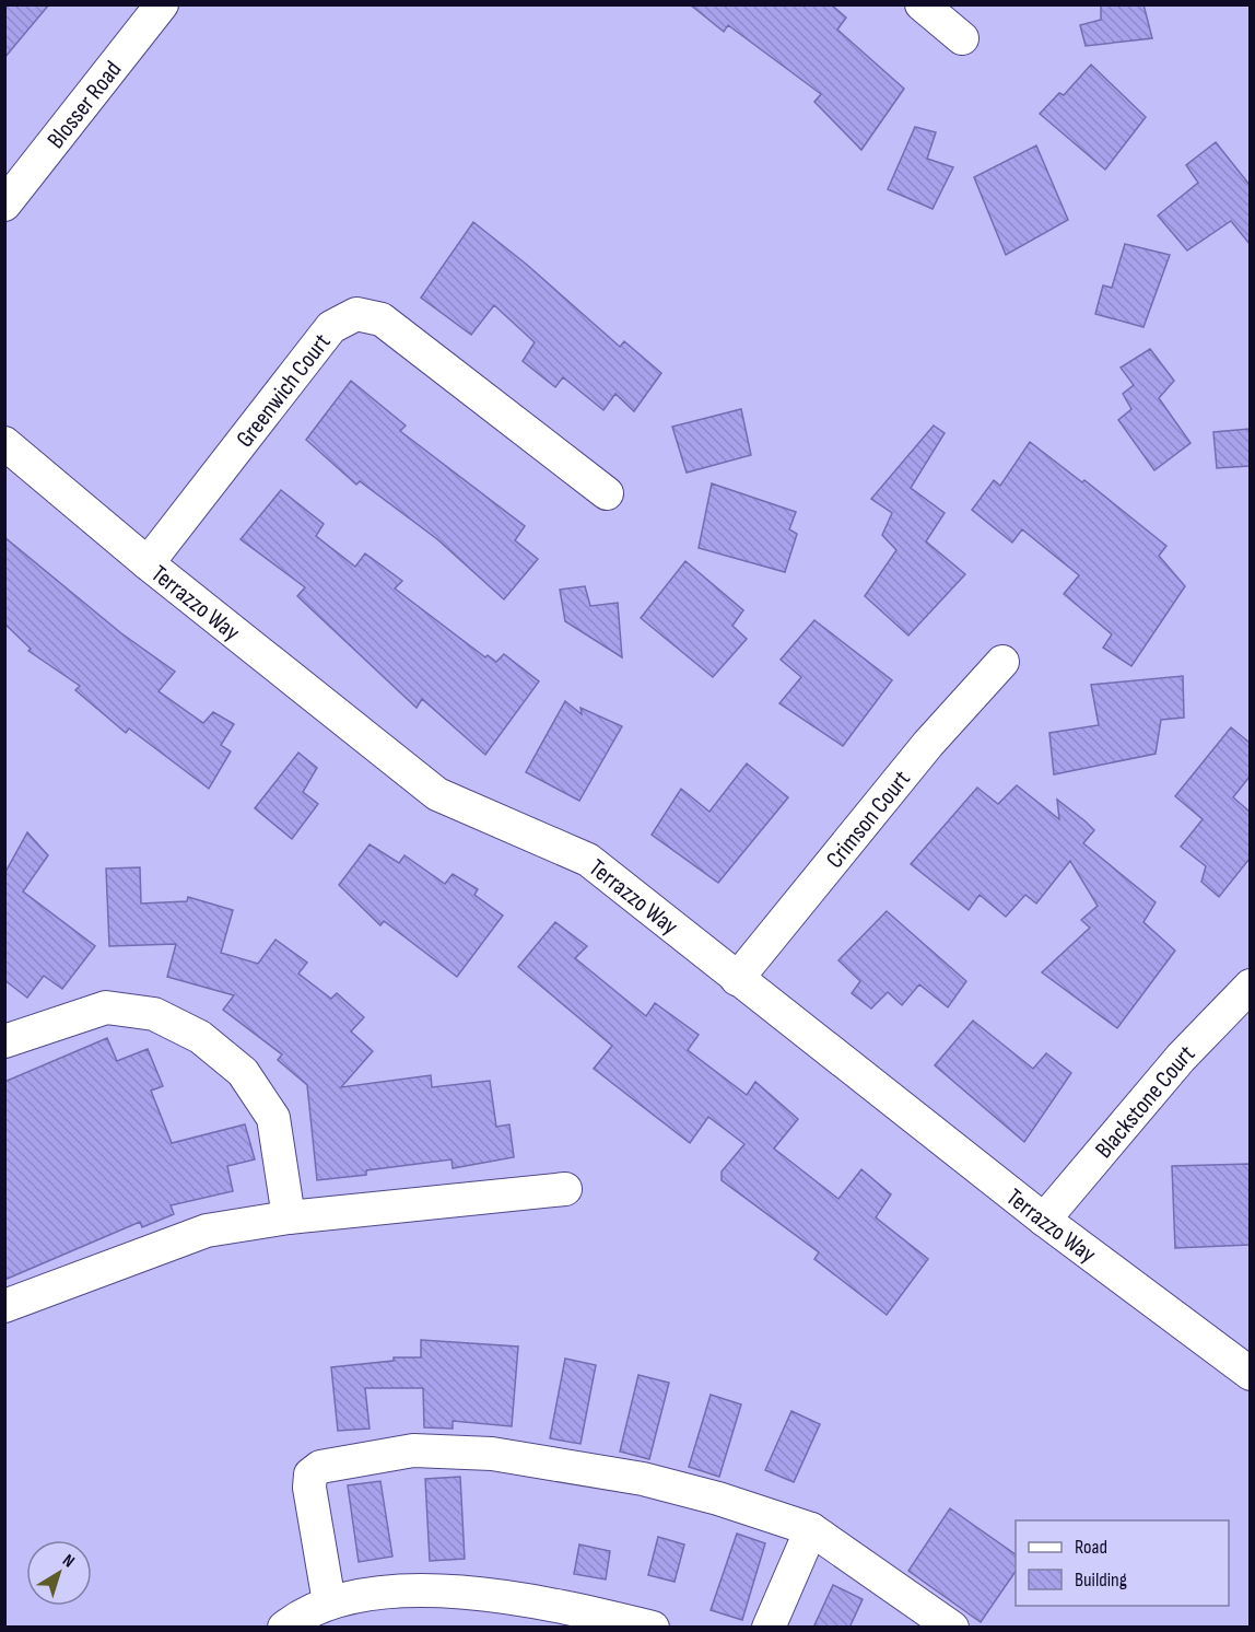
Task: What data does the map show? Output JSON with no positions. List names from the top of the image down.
{
  "streets": {
    "street": [
      "Blosser Road",
      "Greenwich Court",
      "Terrazzo Way",
      "Crimson Court",
      "Blackstone Court"
    ]
  },
  "crossings": [
    ["Greenwich Court", "Terrazzo Way"],
    ["Terrazzo Way", "Crimson Court"],
    ["Terrazzo Way", "Blackstone Court"]
  ],
  "legend": ["Road", "Building"],
  "north": "top right"
}
